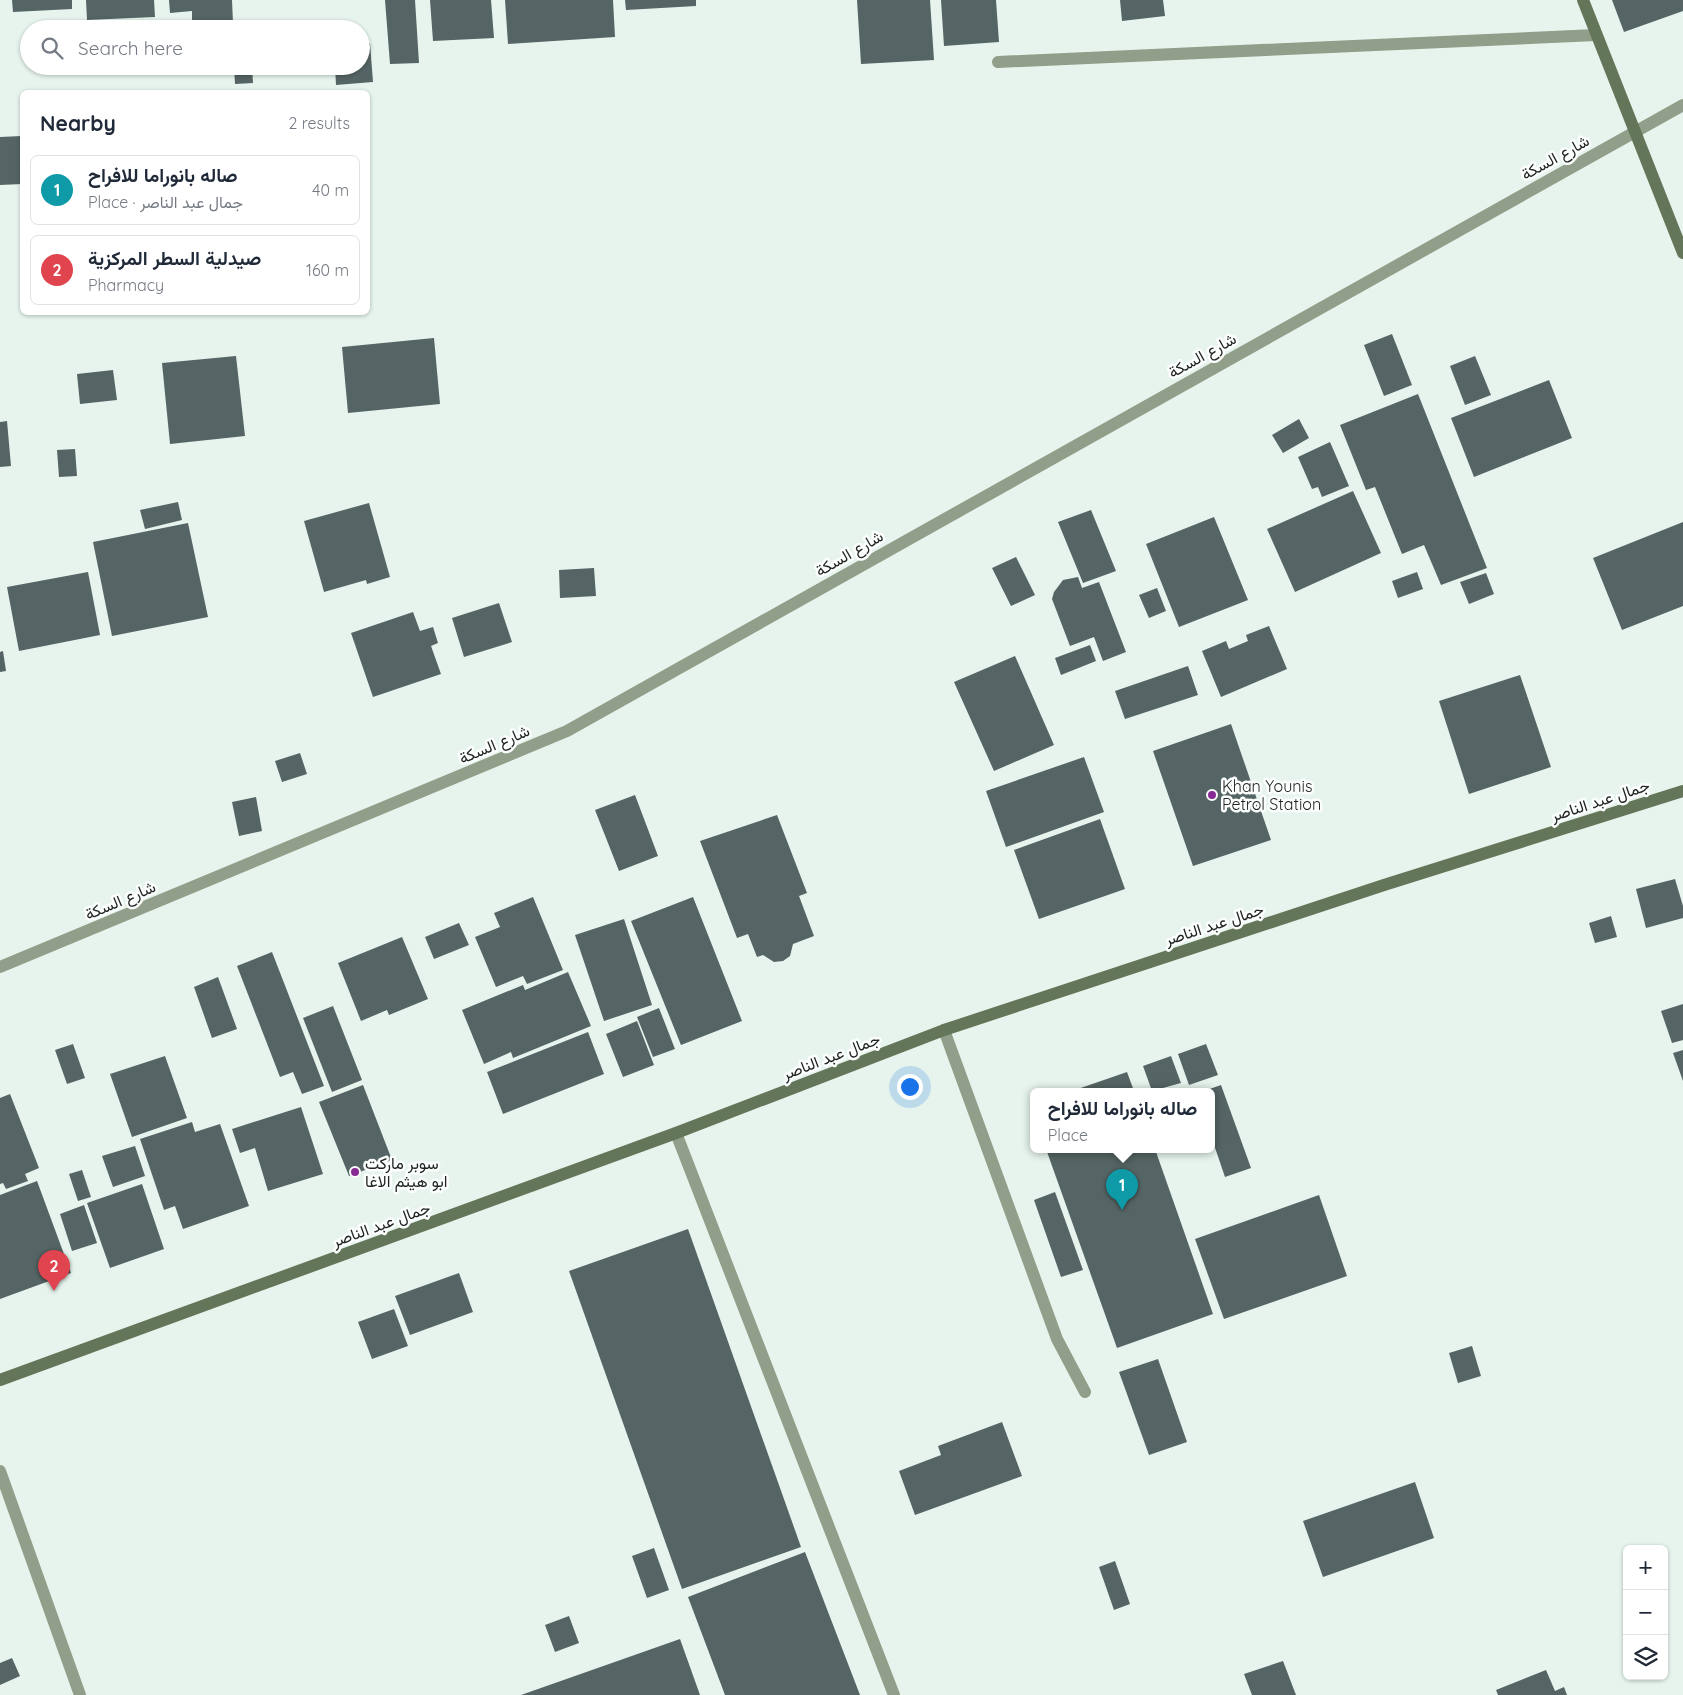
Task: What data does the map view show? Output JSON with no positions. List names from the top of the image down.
{
  "streets": {
    "main road": ["جمال عبد الناصر"],
    "street": ["شارع السكة"]
  },
  "places": ["Khan Younis Petrol Station", "سوبر ماركت ابو هيثم الاغا"],
  "page": {
    "search": "Search here",
    "heading": ["Nearby", "2 results"],
    "list": [
      {
        "mark": "1",
        "name": "صاله بانوراما للافراح",
        "note": "Place · جمال عبد الناصر",
        "value": "40 m"
      },
      {
        "mark": "2",
        "name": "صيدلية السطر المركزية",
        "note": "Pharmacy",
        "value": "160 m"
      }
    ],
    "popup": ["صاله بانوراما للافراح", "Place"],
    "pins": ["1", "2"],
    "map_buttons": ["+", "−"]
  }
}
